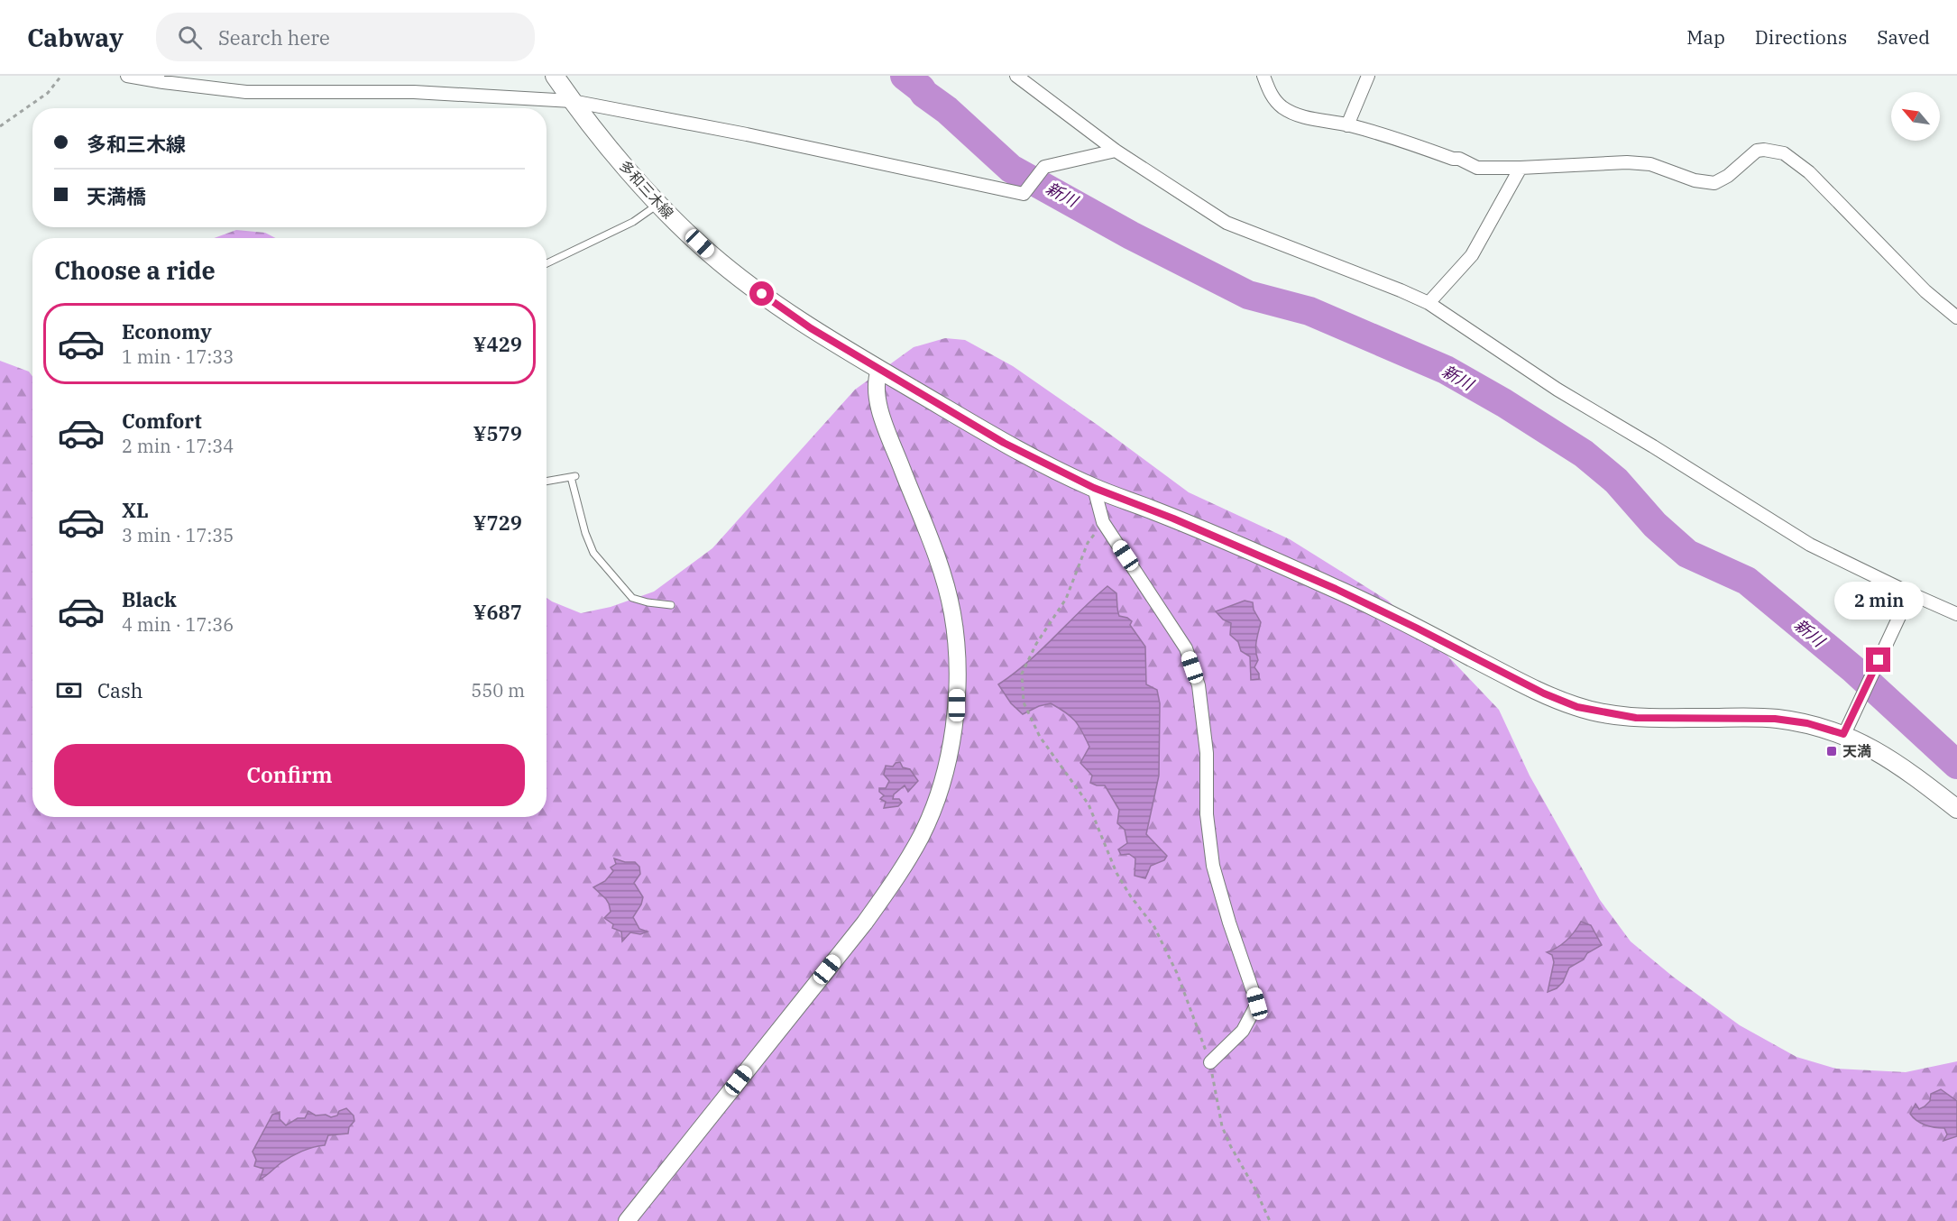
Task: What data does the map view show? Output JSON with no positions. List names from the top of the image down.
{
  "streets": {
    "main road": ["多和三木線"]
  },
  "water": ["新川"],
  "places": {
    "transit": ["天満"]
  },
  "north": "top left",
  "page": {
    "header": "Cabway",
    "search": "Search here",
    "nav": ["Map", "Directions", "Saved"],
    "banner": ["多和三木線", "天満橋"],
    "heading": "Choose a ride",
    "list": [
      {
        "name": "Economy",
        "note": "1 min · 17:33",
        "value": "¥429"
      },
      {
        "name": "Comfort",
        "note": "2 min · 17:34",
        "value": "¥579"
      },
      {
        "name": "XL",
        "note": "3 min · 17:35",
        "value": "¥729"
      },
      {
        "name": "Black",
        "note": "4 min · 17:36",
        "value": "¥687"
      }
    ],
    "bubble": "2 min",
    "pay": ["Cash", "550 m"],
    "buttons": "Confirm"
  }
}
